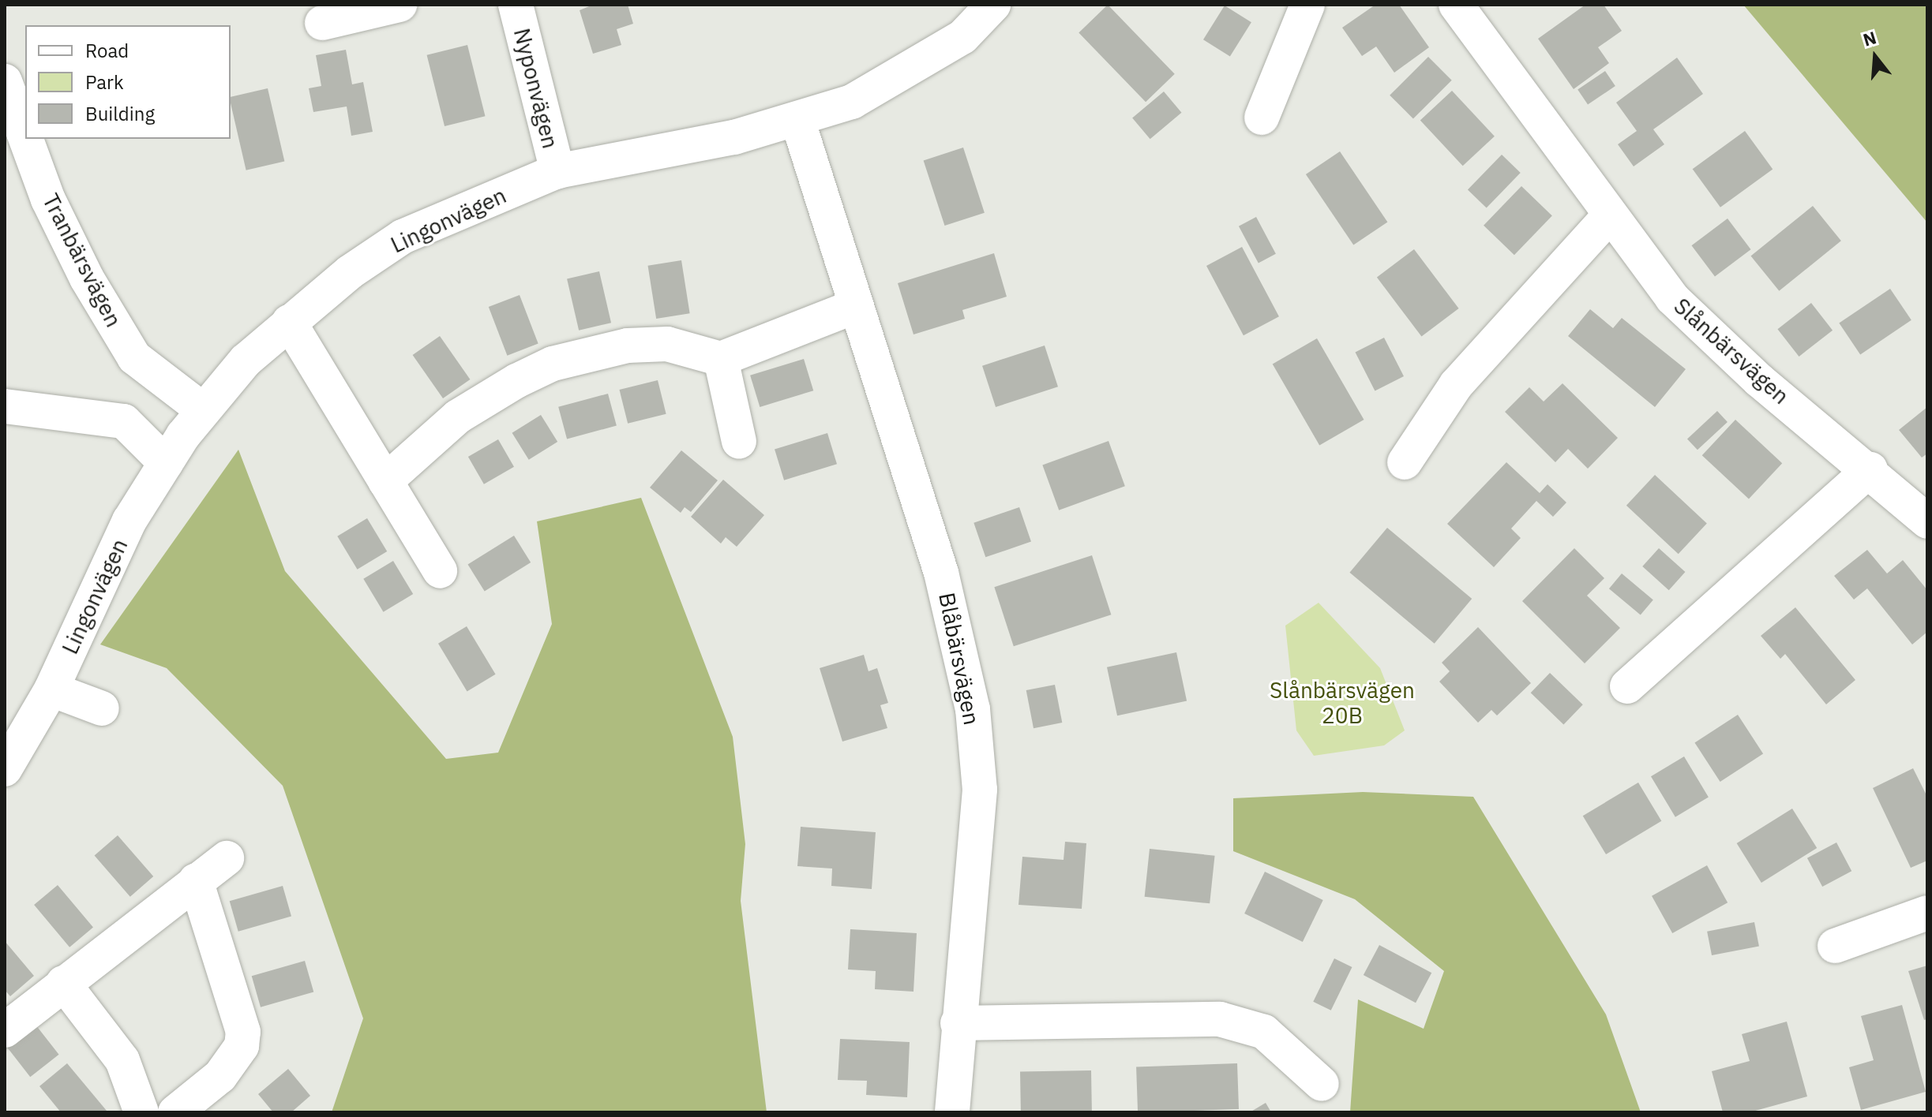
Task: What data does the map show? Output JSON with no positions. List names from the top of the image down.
{
  "streets": {
    "street": [
      "Nyponvägen",
      "Lingonvägen",
      "Tranbärsvägen",
      "Slånbärsvägen",
      "Blåbärsvägen"
    ]
  },
  "crossings": [
    ["Nyponvägen", "Lingonvägen"],
    ["Lingonvägen", "Tranbärsvägen"],
    ["Lingonvägen", "Blåbärsvägen"]
  ],
  "parks": ["Slånbärsvägen 20B"],
  "legend": ["Road", "Park", "Building"],
  "north": "top"
}
